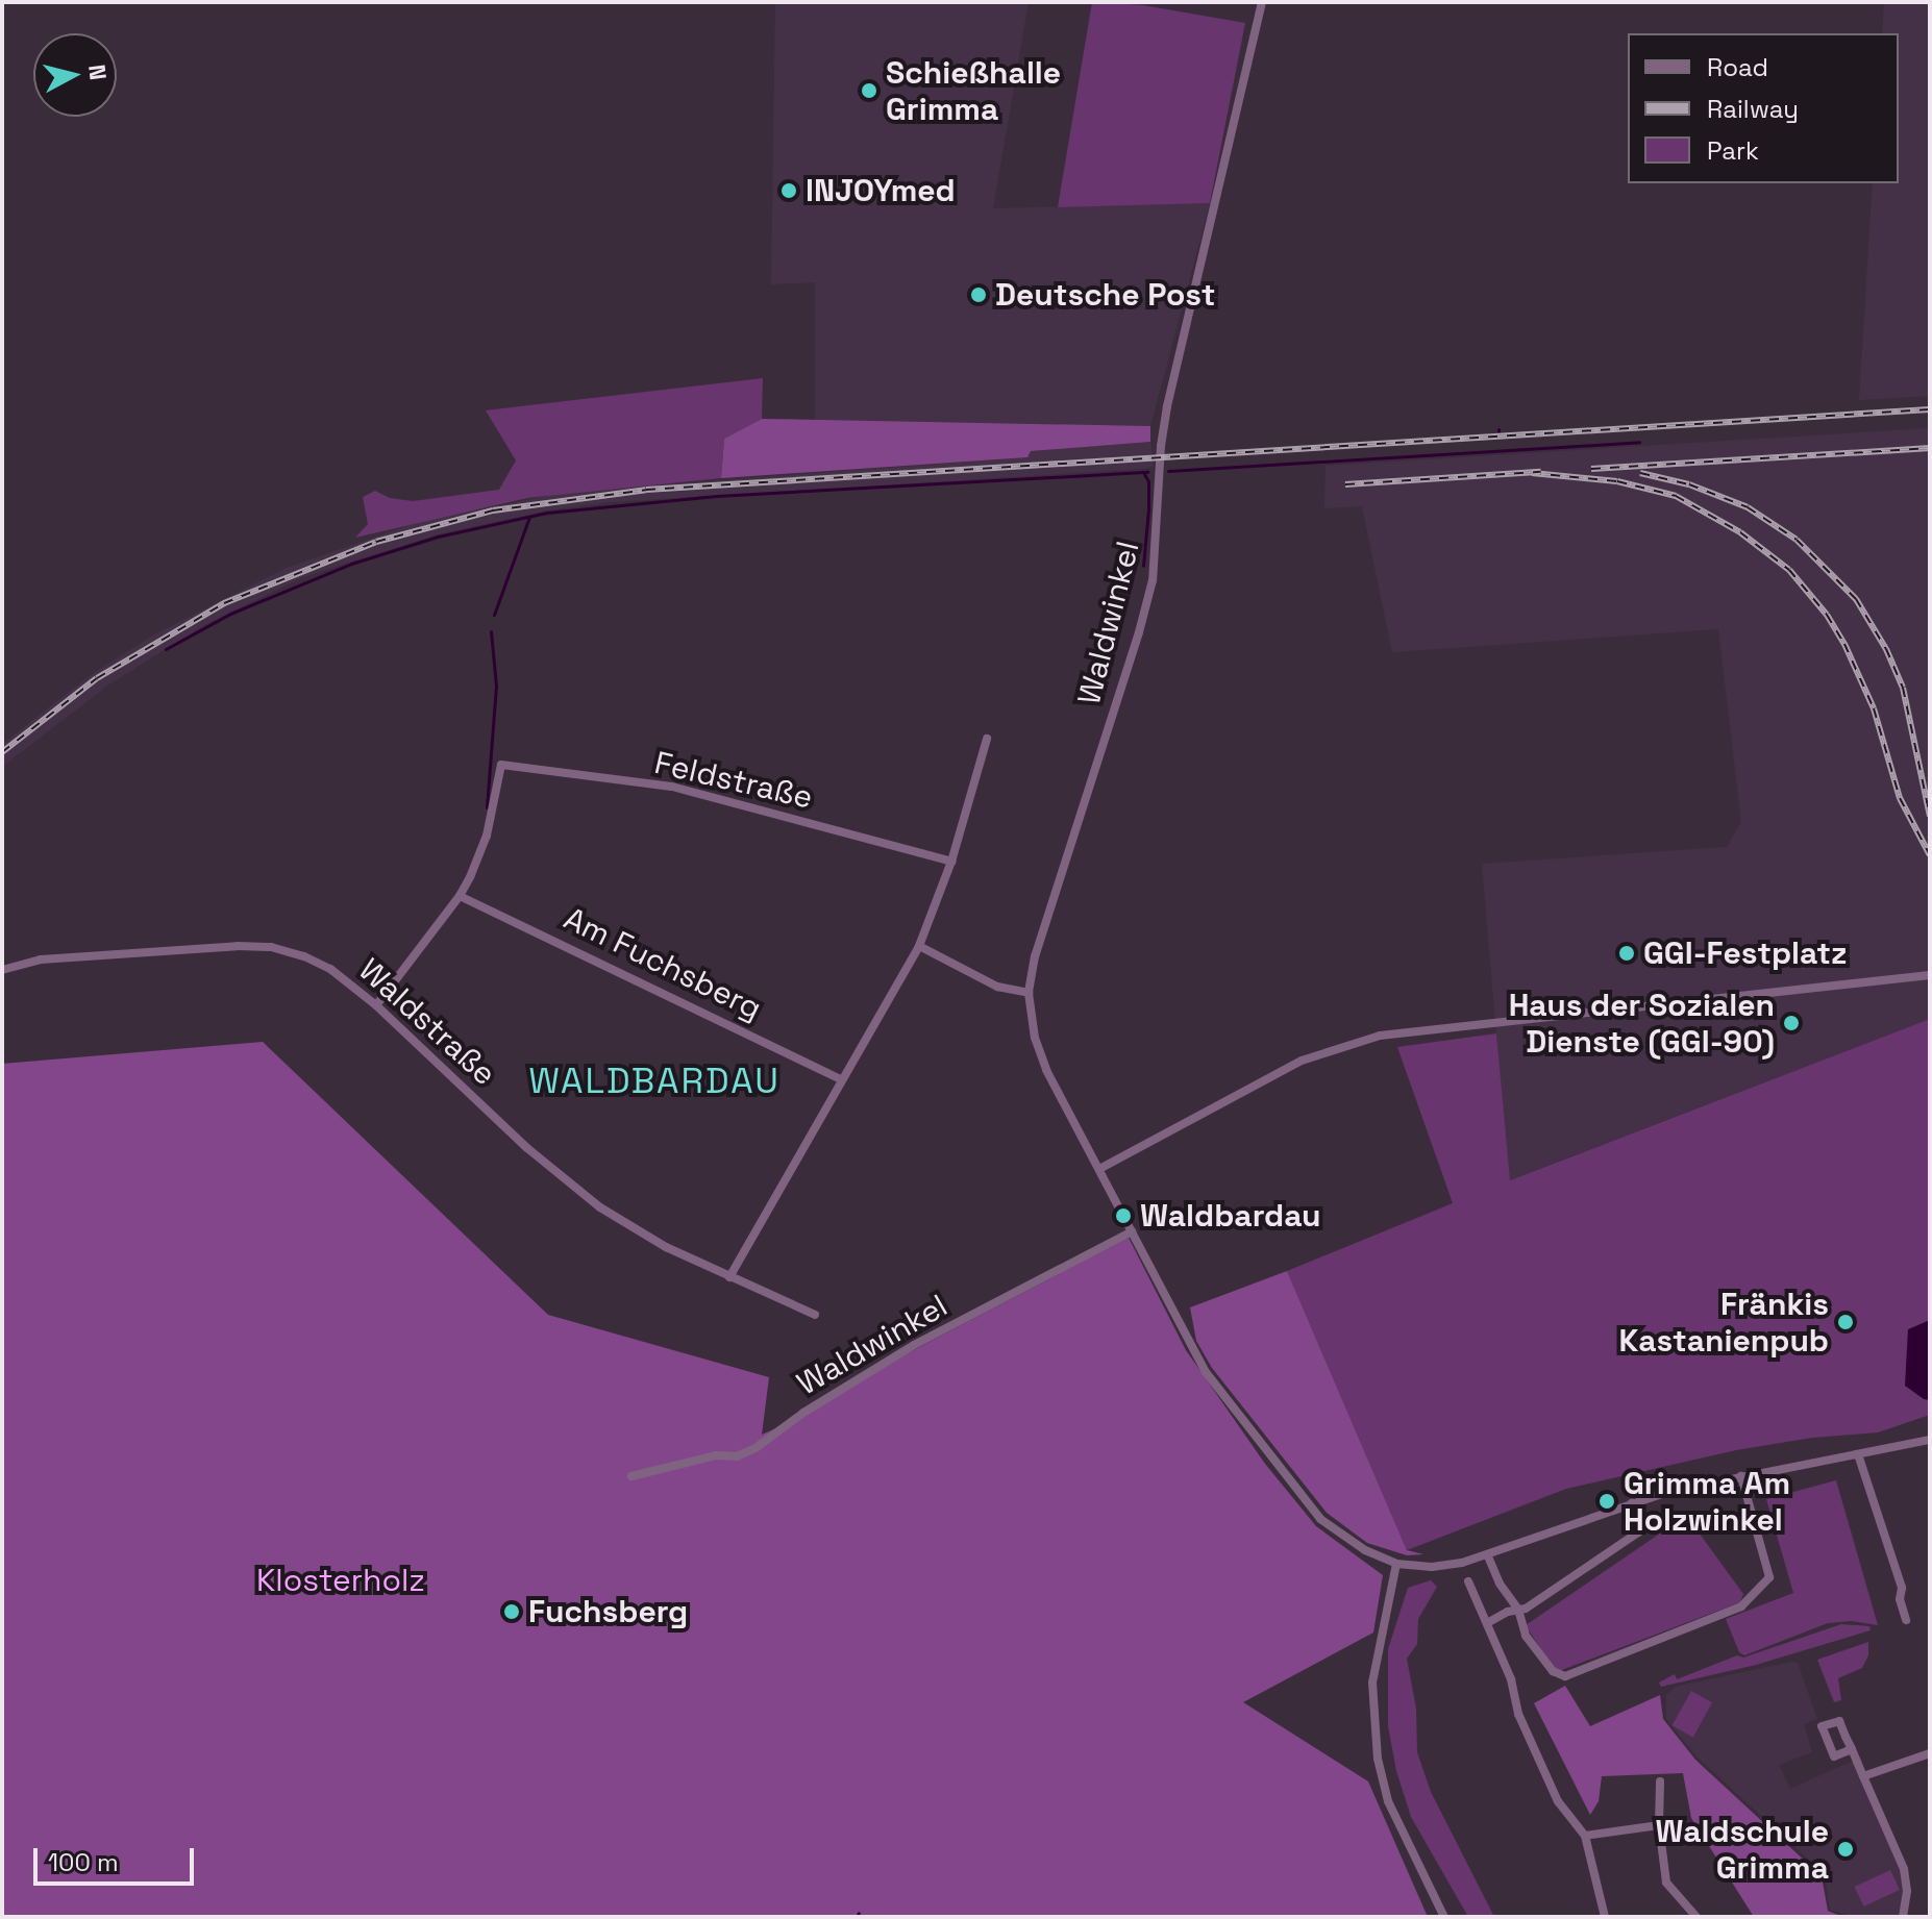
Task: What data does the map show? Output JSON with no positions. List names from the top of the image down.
{
  "streets": {
    "street": [
      "Waldwinkel",
      "Feldstraße",
      "Am Fuchsberg",
      "Waldstraße"
    ]
  },
  "crossings": [
    ["Feldstraße", "Am Fuchsberg"]
  ],
  "districts": ["WALDBARDAU"],
  "parks": ["Klosterholz"],
  "places": [
    "Schießhalle Grimma",
    "INJOYmed",
    "Deutsche Post",
    "GGI-Festplatz",
    "Haus der Sozialen Dienste (GGI-90)",
    "Waldbardau",
    "Fränkis Kastanienpub",
    "Grimma Am Holzwinkel",
    "Fuchsberg",
    "Waldschule Grimma"
  ],
  "legend": ["Road", "Railway", "Park"],
  "scale_bar": "100 m",
  "north": "right"
}
